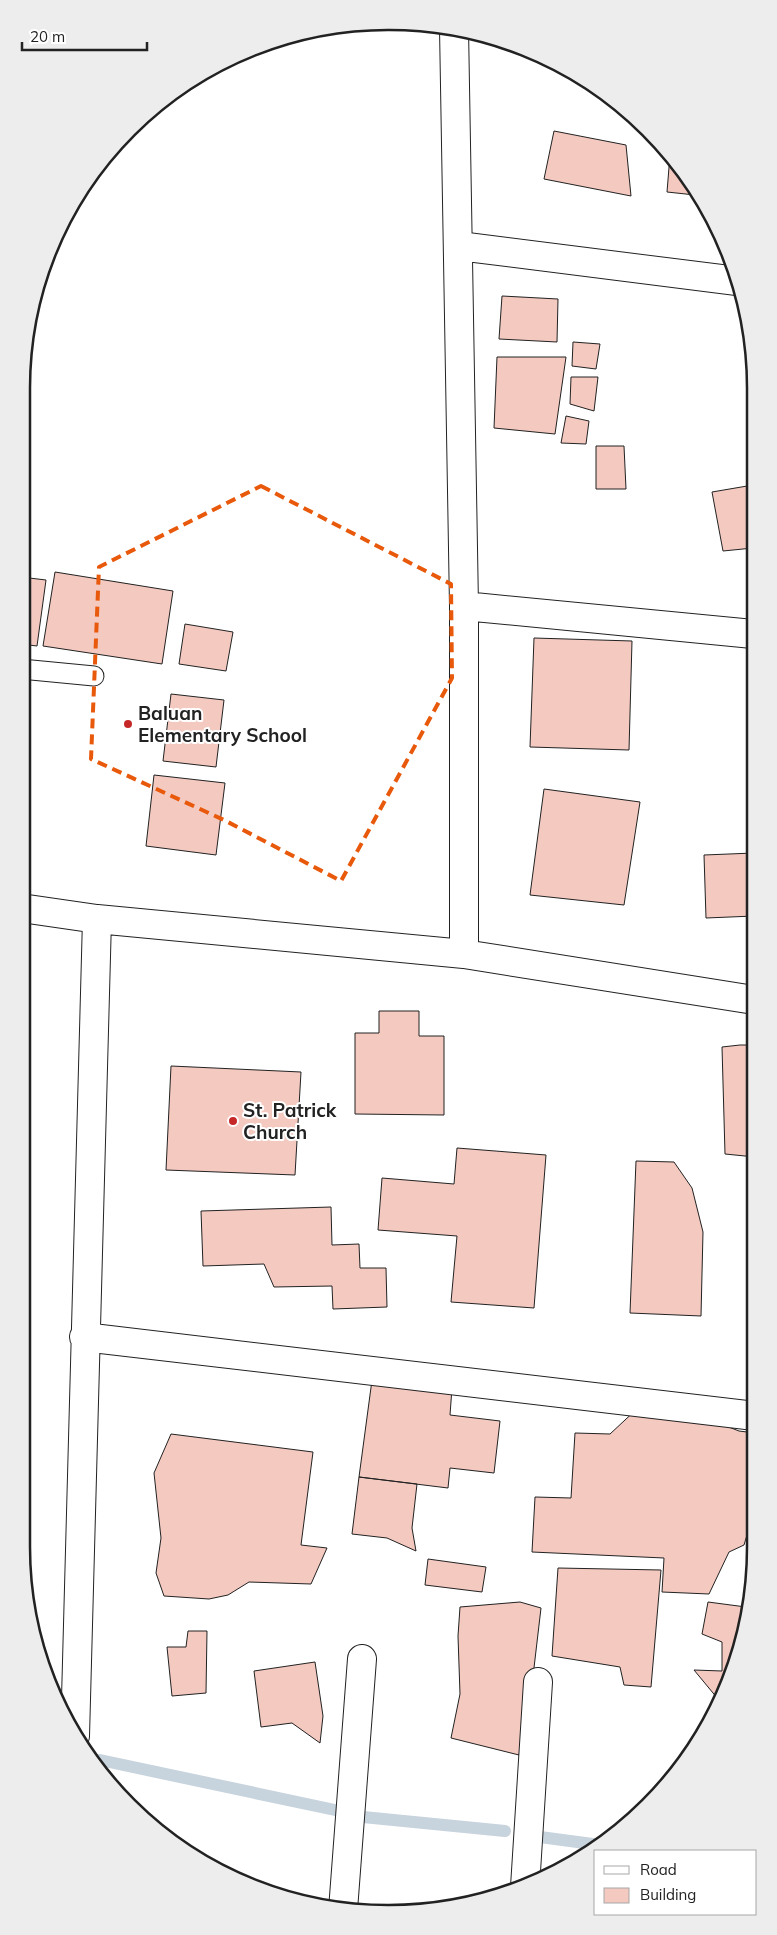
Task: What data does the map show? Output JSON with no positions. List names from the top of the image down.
{
  "places": ["Baluan Elementary School", "St. Patrick Church"],
  "legend": ["Road", "Building"],
  "scale_bar": "20 m"
}
